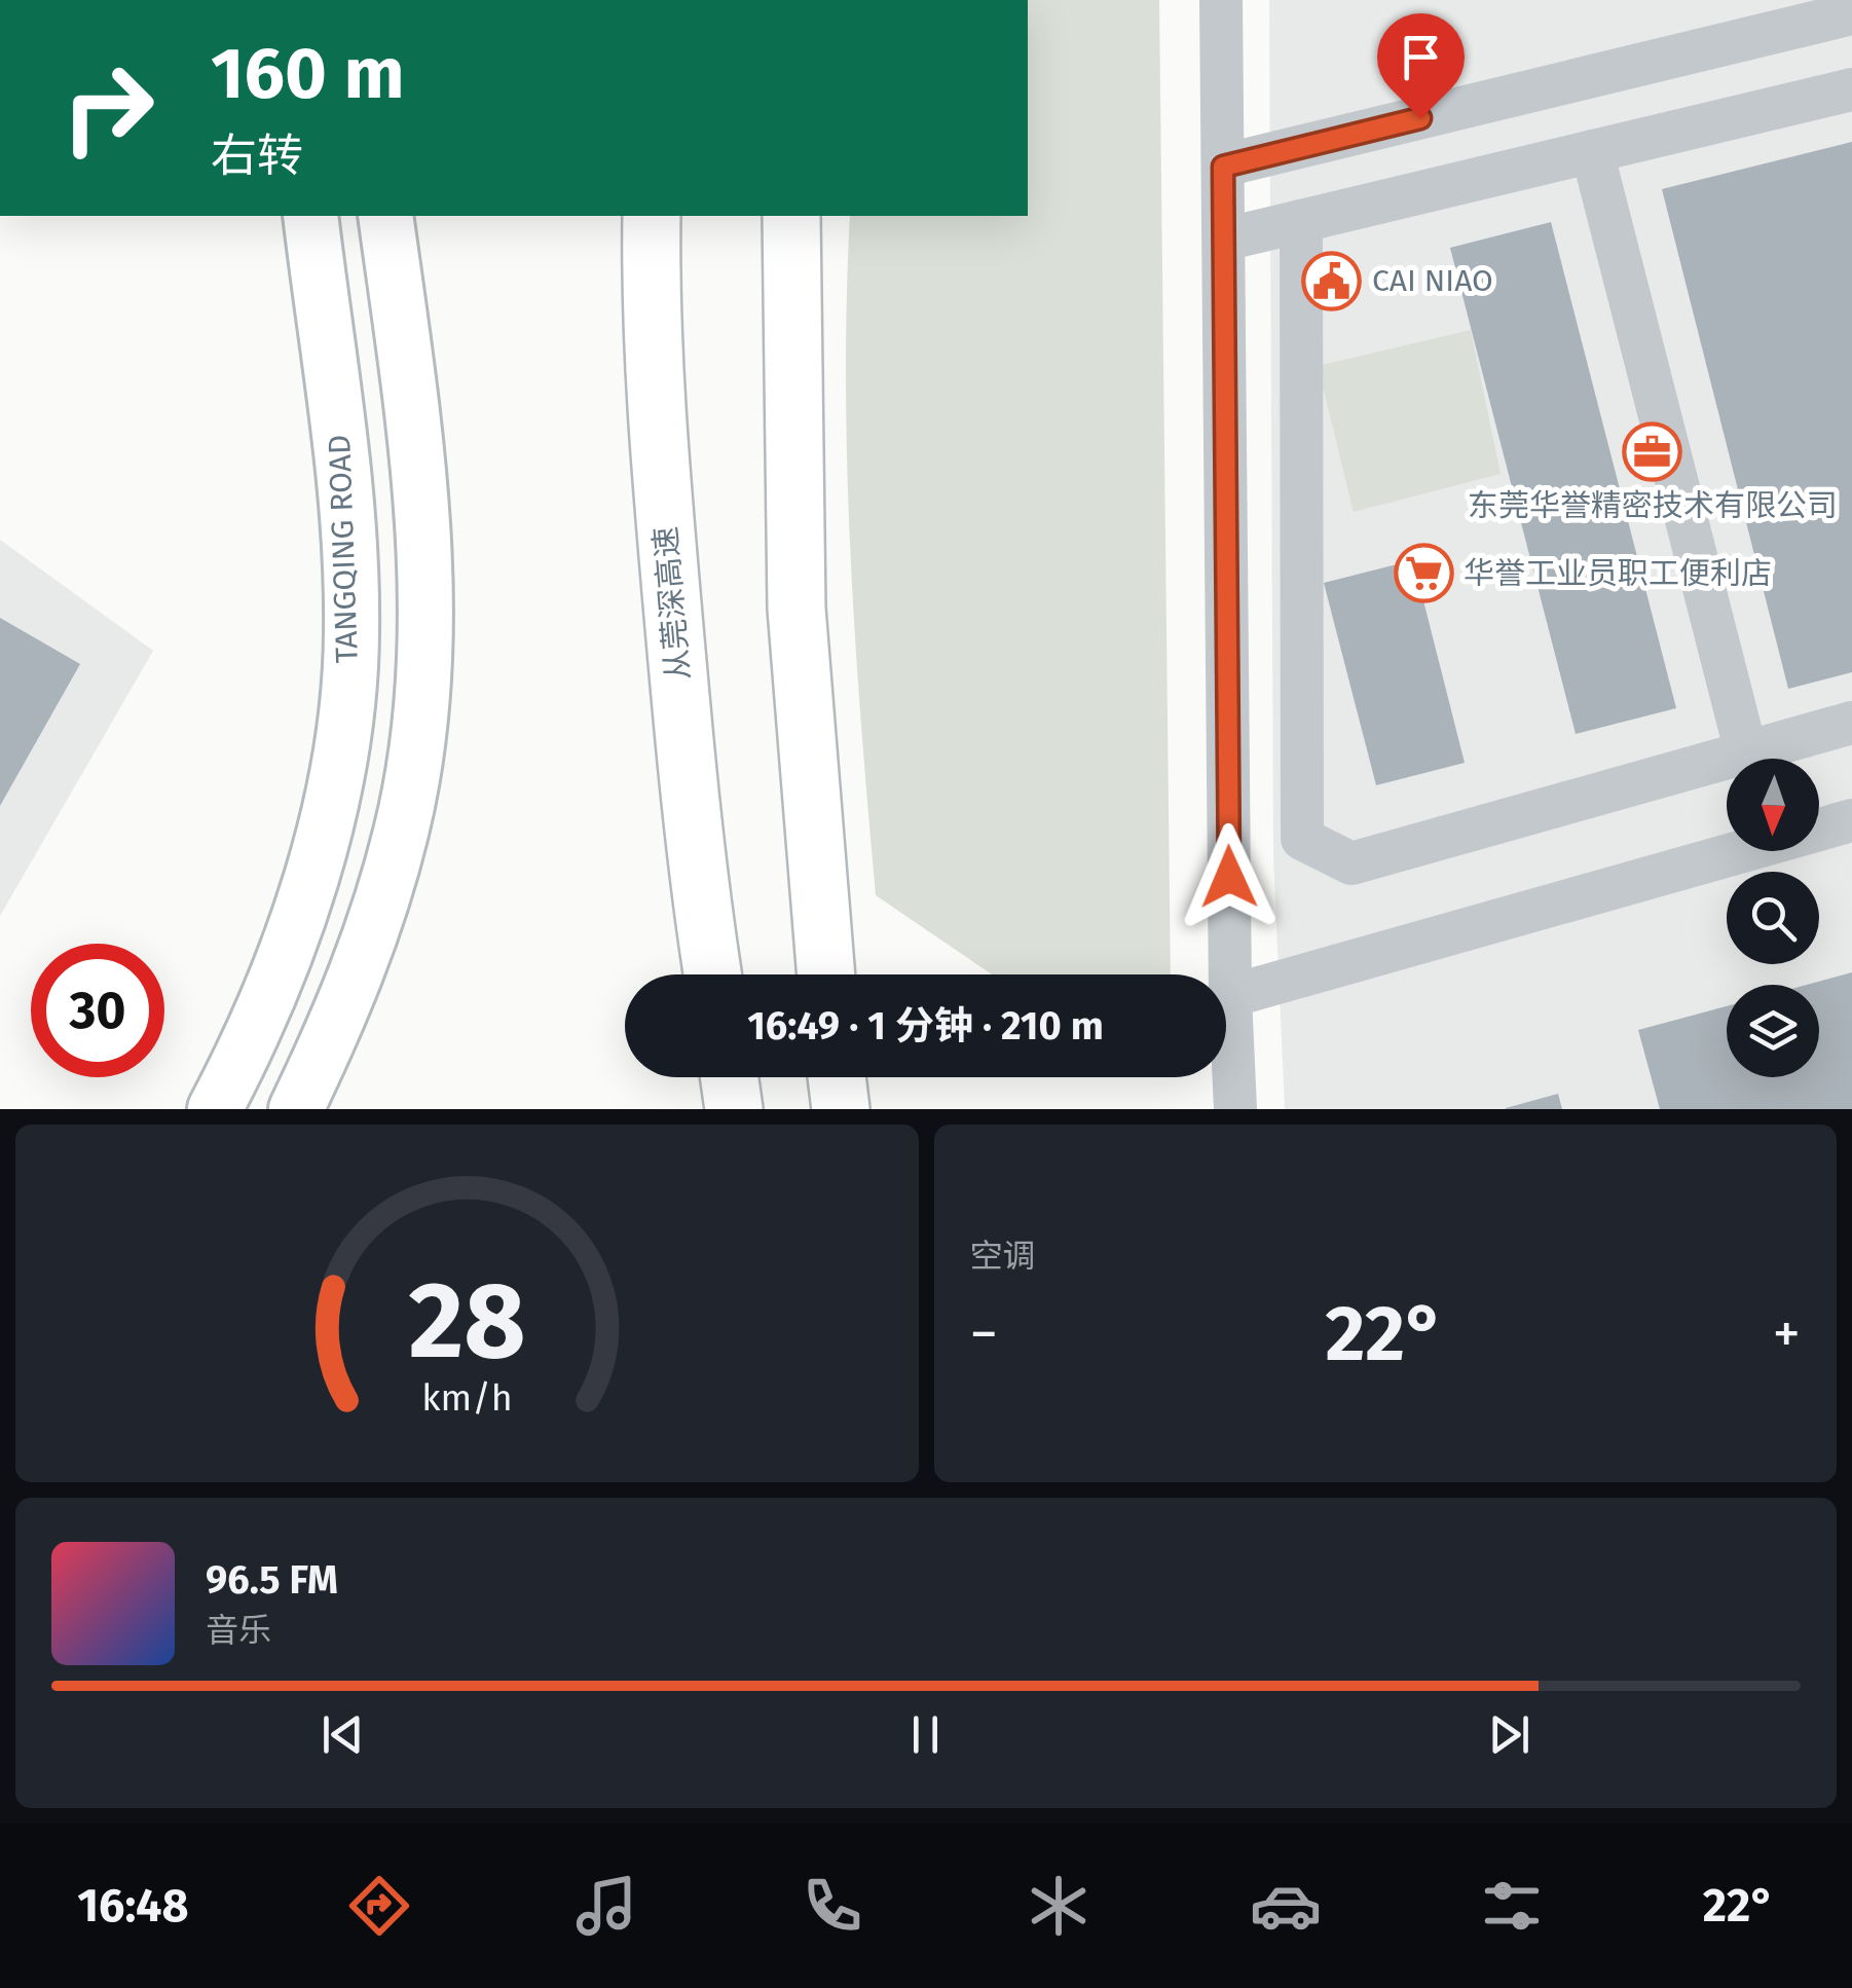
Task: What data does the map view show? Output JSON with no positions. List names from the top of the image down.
{
  "streets": {
    "highway": ["从莞深高速"],
    "main road": ["TANGQING ROAD"]
  },
  "places": {
    "public building": ["CAI NIAO"],
    "office": ["东莞华誉精密技术有限公司"],
    "supermarket": ["华誉工业员职工便利店"]
  },
  "north": "bottom",
  "page": {
    "turn": ["160 m", "右转"],
    "limit": "30",
    "trip": "16:49 · 1 分钟 · 210 m",
    "tile": "空调",
    "heat": ["−", "22°", "+"],
    "song": ["96.5 FM", "音乐"],
    "tabs": ["16:48", "22°"],
    "gauge": ["28", "km/h"]
  }
}
